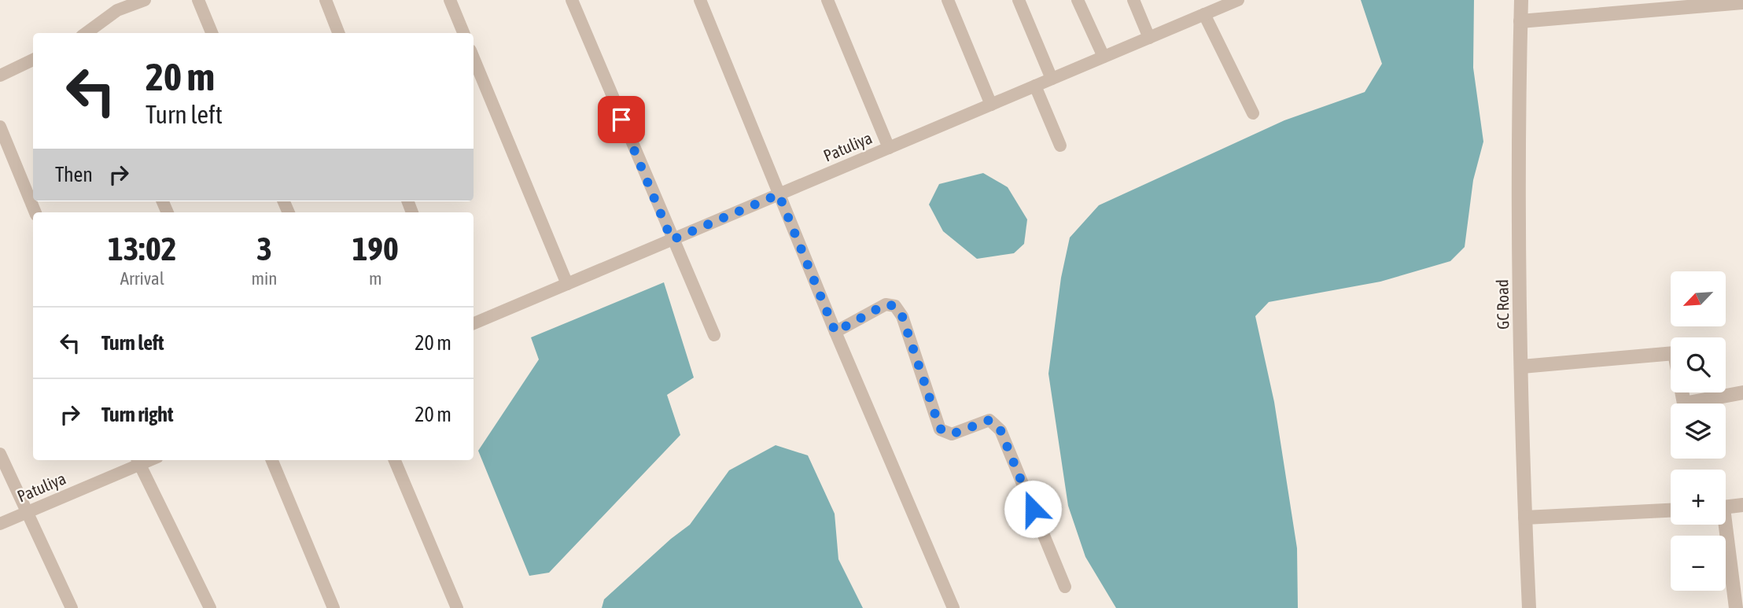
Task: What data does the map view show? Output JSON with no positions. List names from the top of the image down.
{
  "streets": {
    "street": ["GC Road"],
    "lane": ["Patuliya"]
  },
  "north": "bottom left",
  "page": {
    "turn": ["20 m", "Turn left"],
    "then": "Then",
    "eta": [
      "13:02",
      "Arrival",
      "3",
      "min",
      "190",
      "m"
    ],
    "map_buttons": ["+", "−"],
    "list": [
      {
        "name": "Turn left",
        "value": "20 m"
      },
      {
        "name": "Turn right",
        "value": "20 m"
      }
    ]
  }
}
